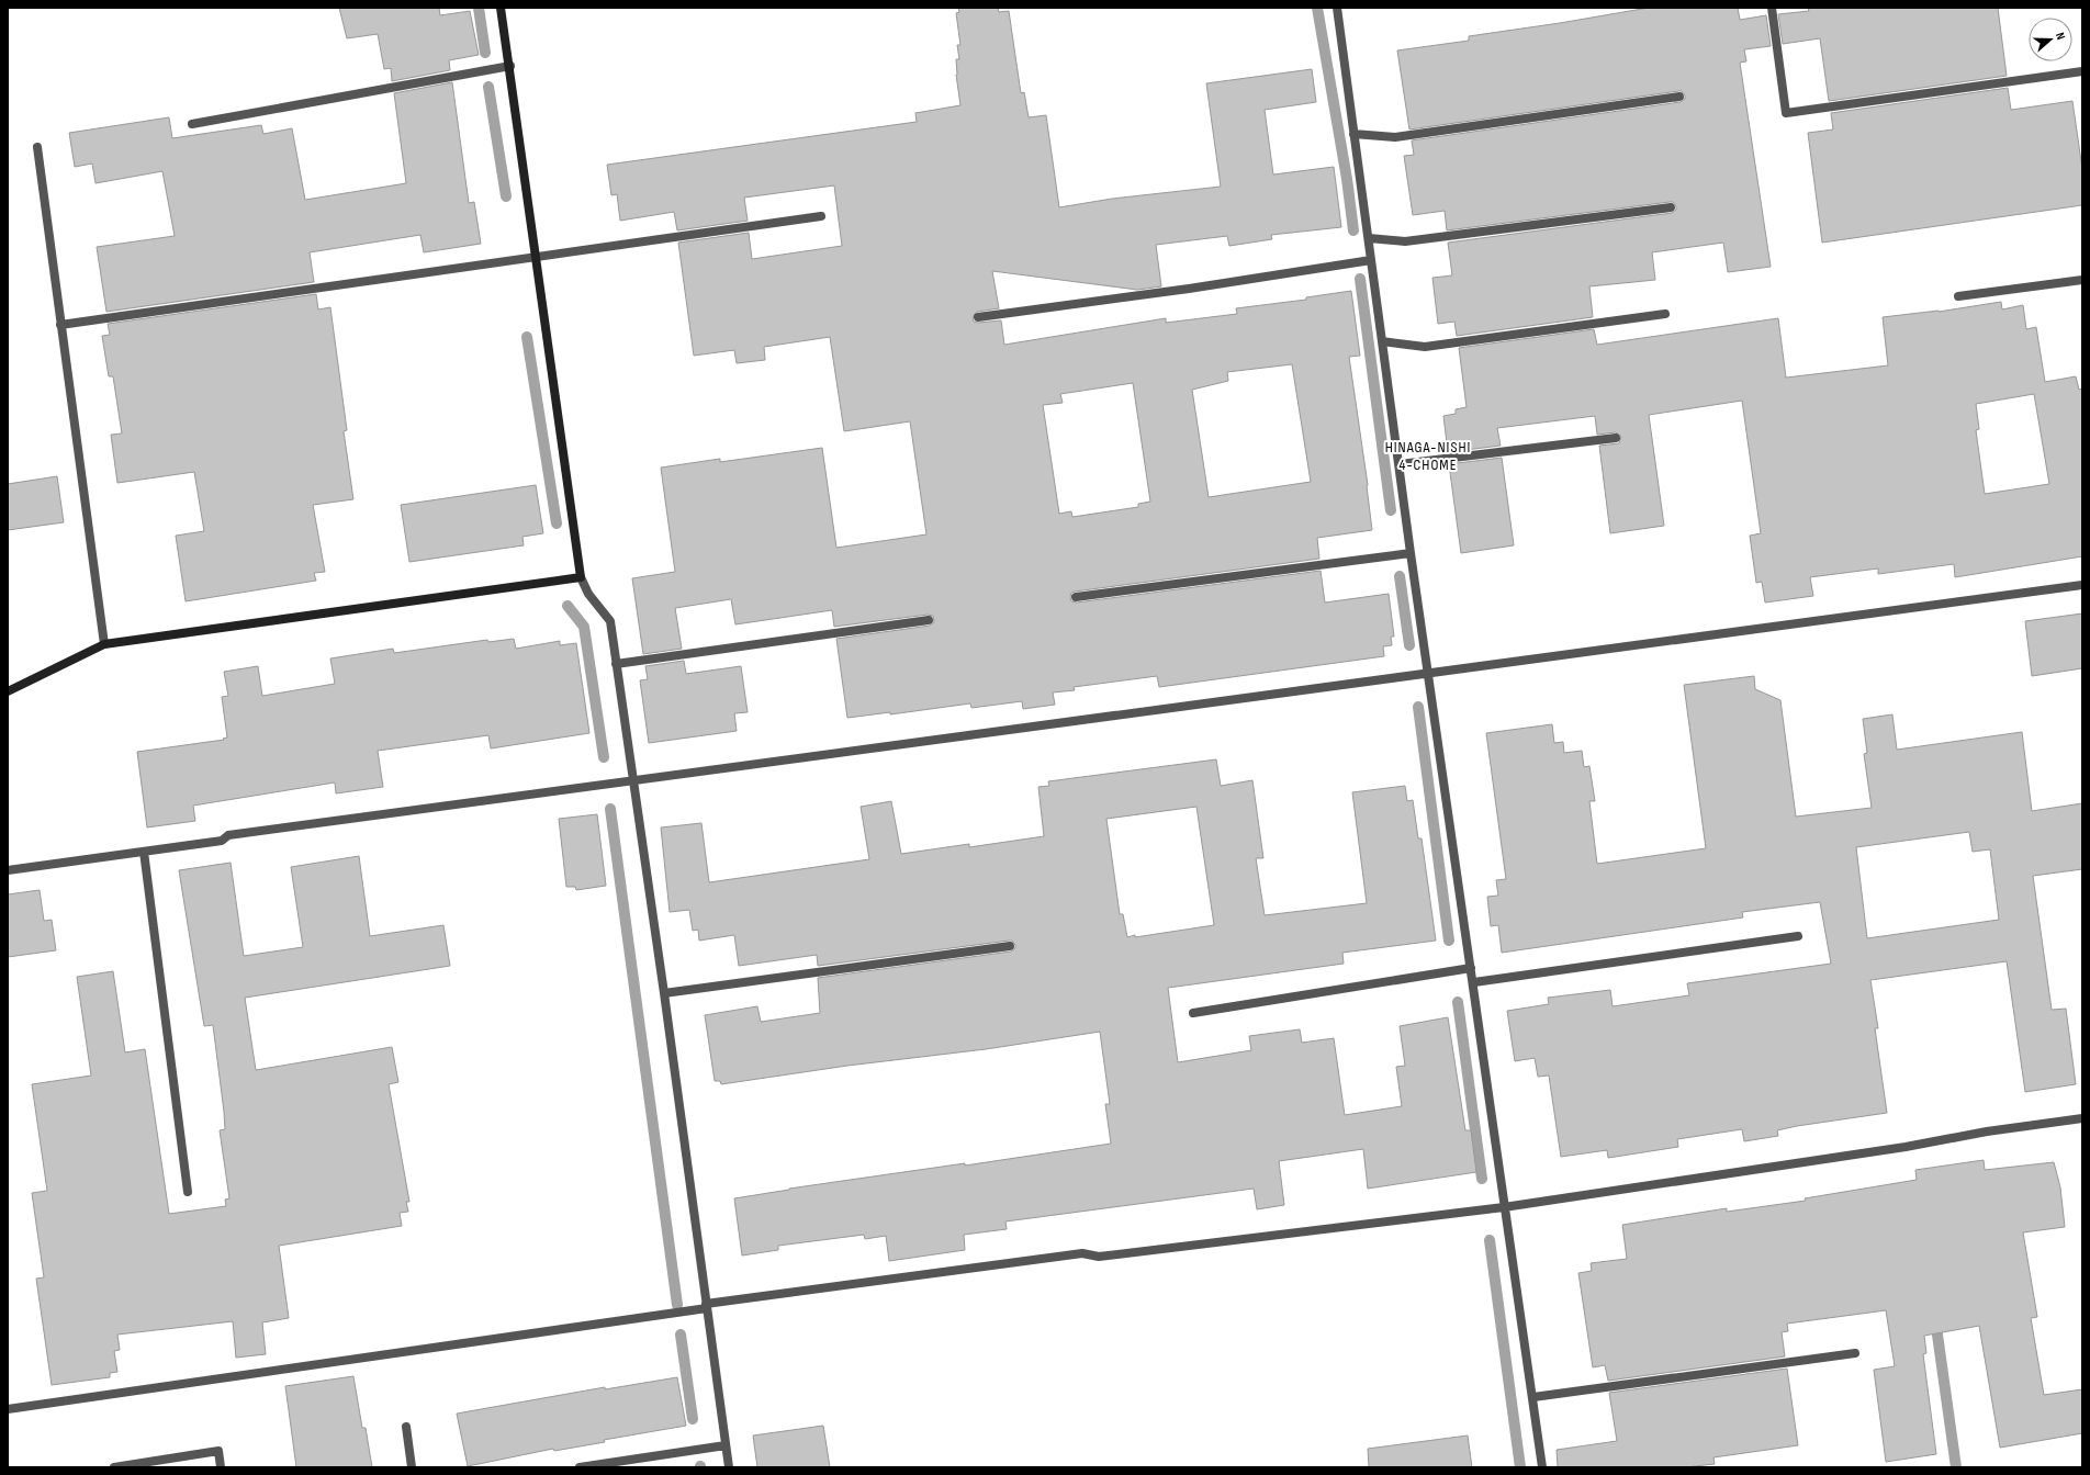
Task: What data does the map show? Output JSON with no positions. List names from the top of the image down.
{
  "districts": ["HINAGA-NISHI 4-CHOME"],
  "north": "right"
}
